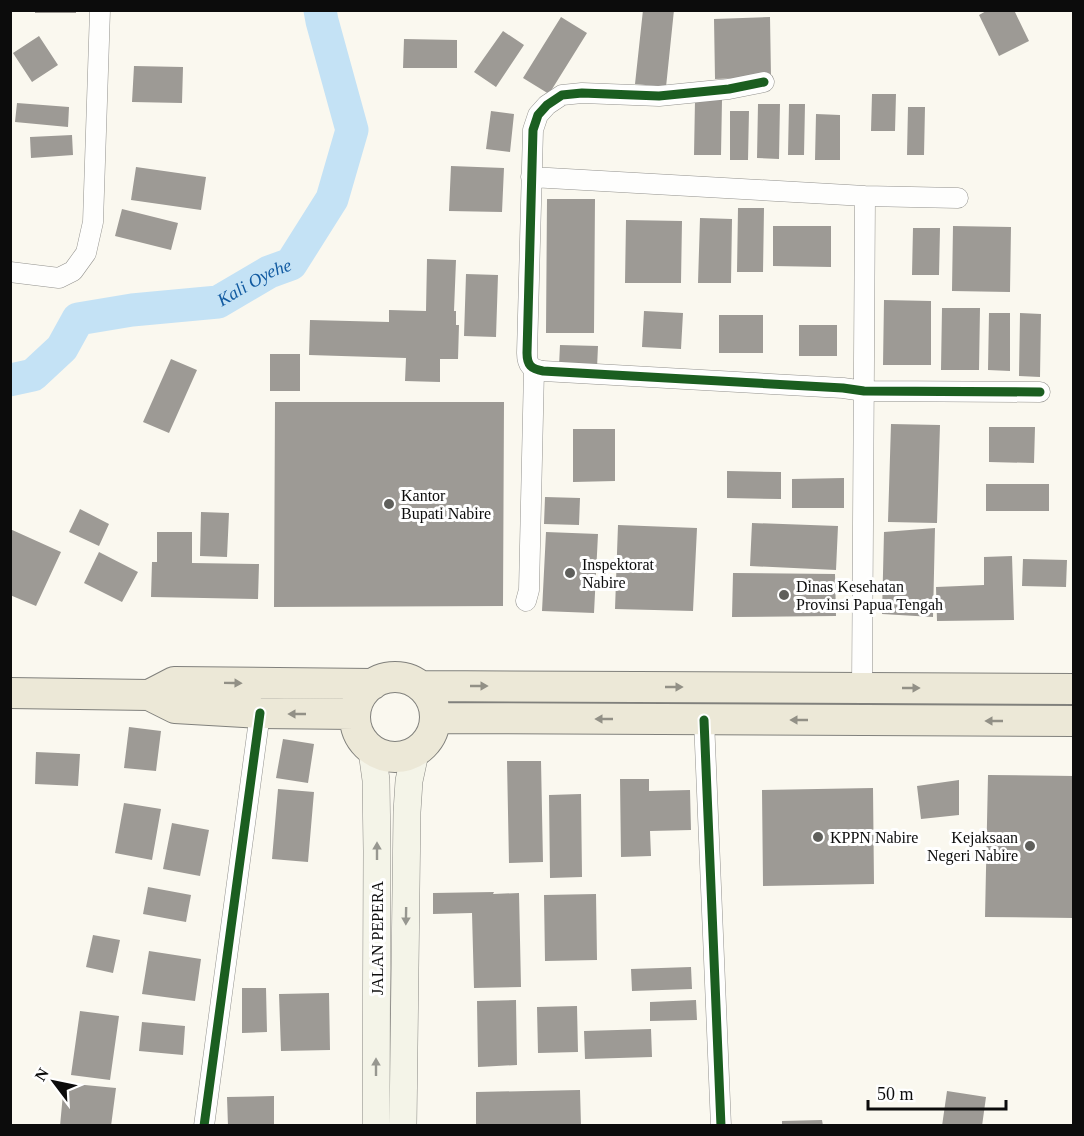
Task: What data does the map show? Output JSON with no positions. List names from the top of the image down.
{
  "streets": {
    "main road": ["JALAN PEPERA"]
  },
  "water": ["Kali Oyehe"],
  "places": [
    "Kantor Bupati Nabire",
    "Inspektorat Nabire",
    "Dinas Kesehatan Provinsi Papua Tengah",
    "KPPN Nabire",
    "Kejaksaan Negeri Nabire"
  ],
  "scale_bar": "50 m",
  "north": "top left"
}
